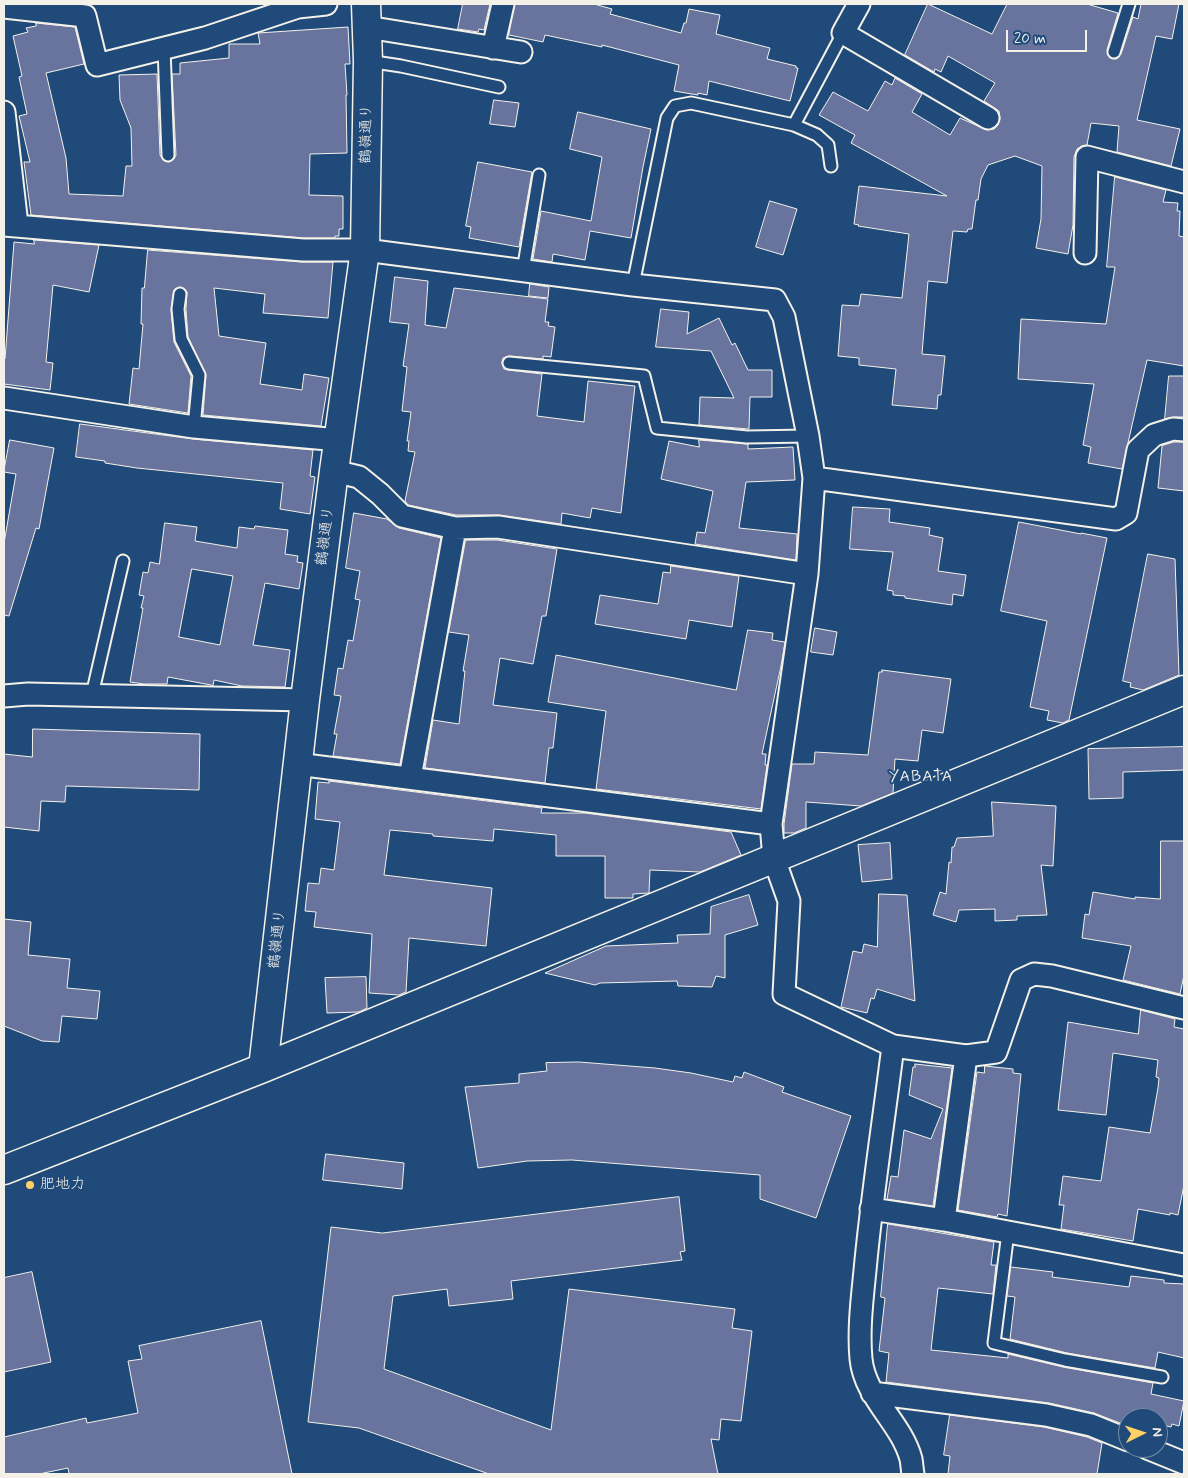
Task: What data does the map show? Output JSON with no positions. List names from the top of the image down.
{
  "streets": {
    "street": ["鶴嶺通り"]
  },
  "districts": ["YABATA"],
  "places": ["肥地力"],
  "scale_bar": "20 m",
  "north": "right"
}
